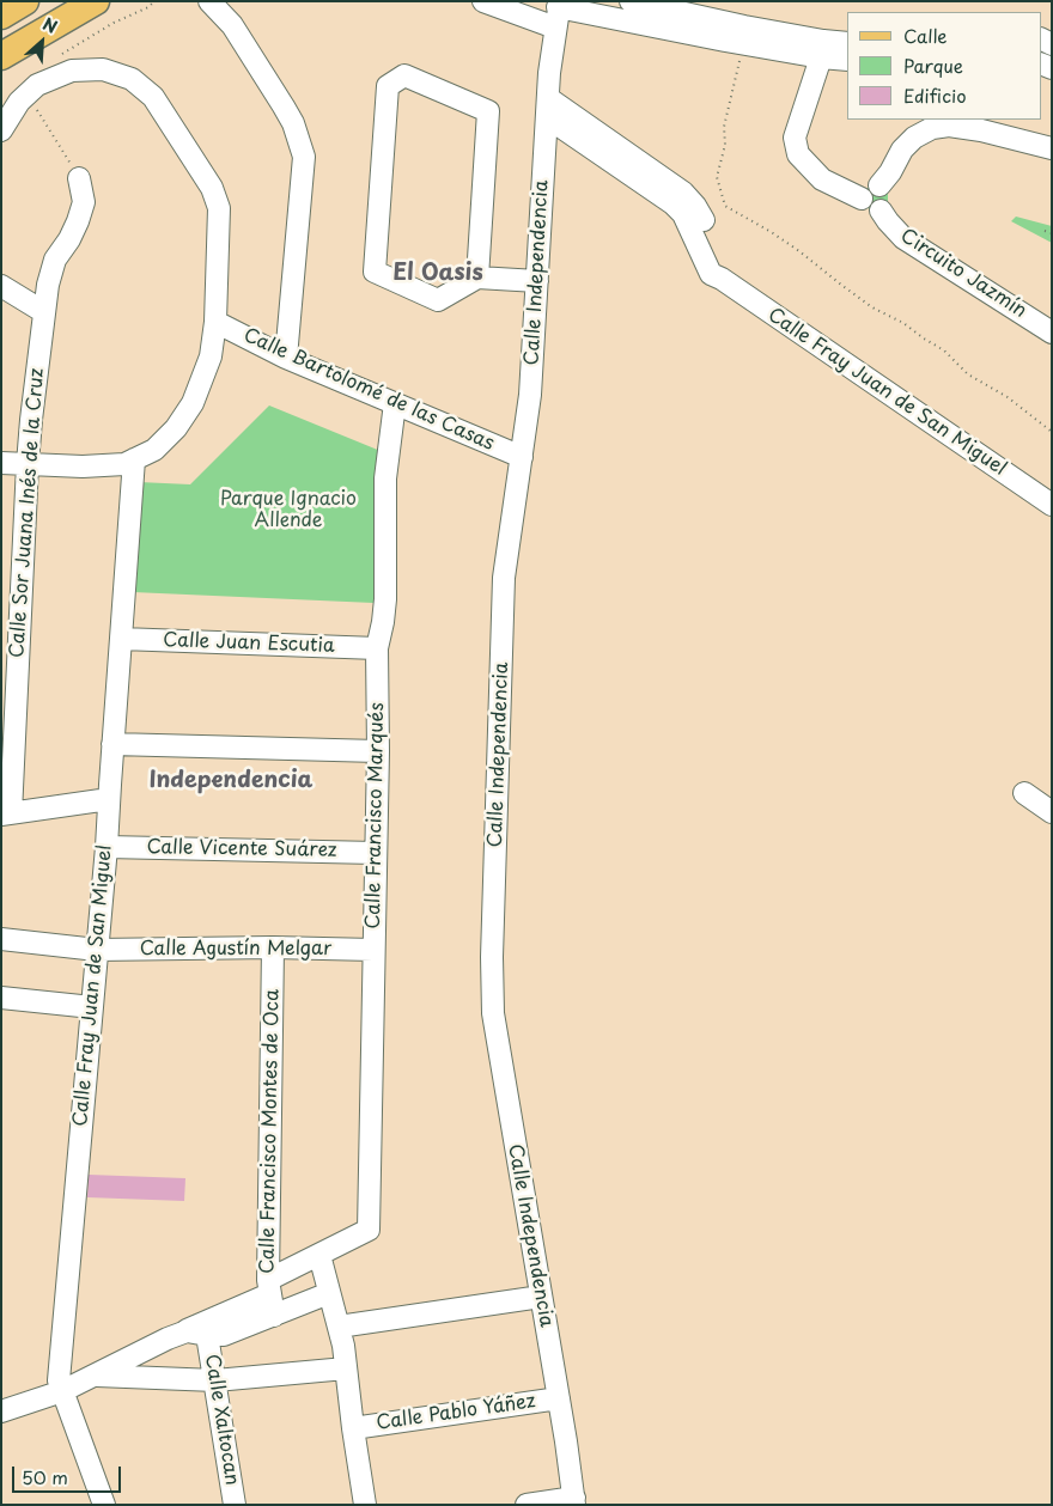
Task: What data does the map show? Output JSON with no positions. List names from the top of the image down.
{
  "streets": {
    "street": [
      "Calle Independencia",
      "Circuito Jazmín",
      "Calle Bartolomé de las Casas",
      "Calle Fray Juan de San Miguel",
      "Calle Sor Juana Inés de la Cruz",
      "Calle Juan Escutia",
      "Calle Francisco Marqués",
      "Calle Vicente Suárez",
      "Calle Agustín Melgar",
      "Calle Francisco Montes de Oca",
      "Calle Pablo Yáñez",
      "Calle Xaltocan"
    ]
  },
  "crossings": [
    ["Calle Independencia", "Calle Bartolomé de las Casas"],
    ["Calle Independencia", "Calle Fray Juan de San Miguel"],
    ["Calle Independencia", "Calle Pablo Yáñez"],
    ["Calle Bartolomé de las Casas", "Calle Francisco Marqués"],
    ["Calle Fray Juan de San Miguel", "Calle Juan Escutia"],
    ["Calle Fray Juan de San Miguel", "Calle Vicente Suárez"],
    ["Calle Fray Juan de San Miguel", "Calle Agustín Melgar"],
    ["Calle Juan Escutia", "Calle Francisco Marqués"],
    ["Calle Francisco Marqués", "Calle Vicente Suárez"],
    ["Calle Francisco Marqués", "Calle Agustín Melgar"],
    ["Calle Agustín Melgar", "Calle Francisco Montes de Oca"]
  ],
  "districts": ["El Oasis", "Independencia"],
  "parks": ["Parque Ignacio Allende"],
  "legend": ["Calle", "Parque", "Edificio"],
  "scale_bar": "50 m",
  "north": "top right"
}
